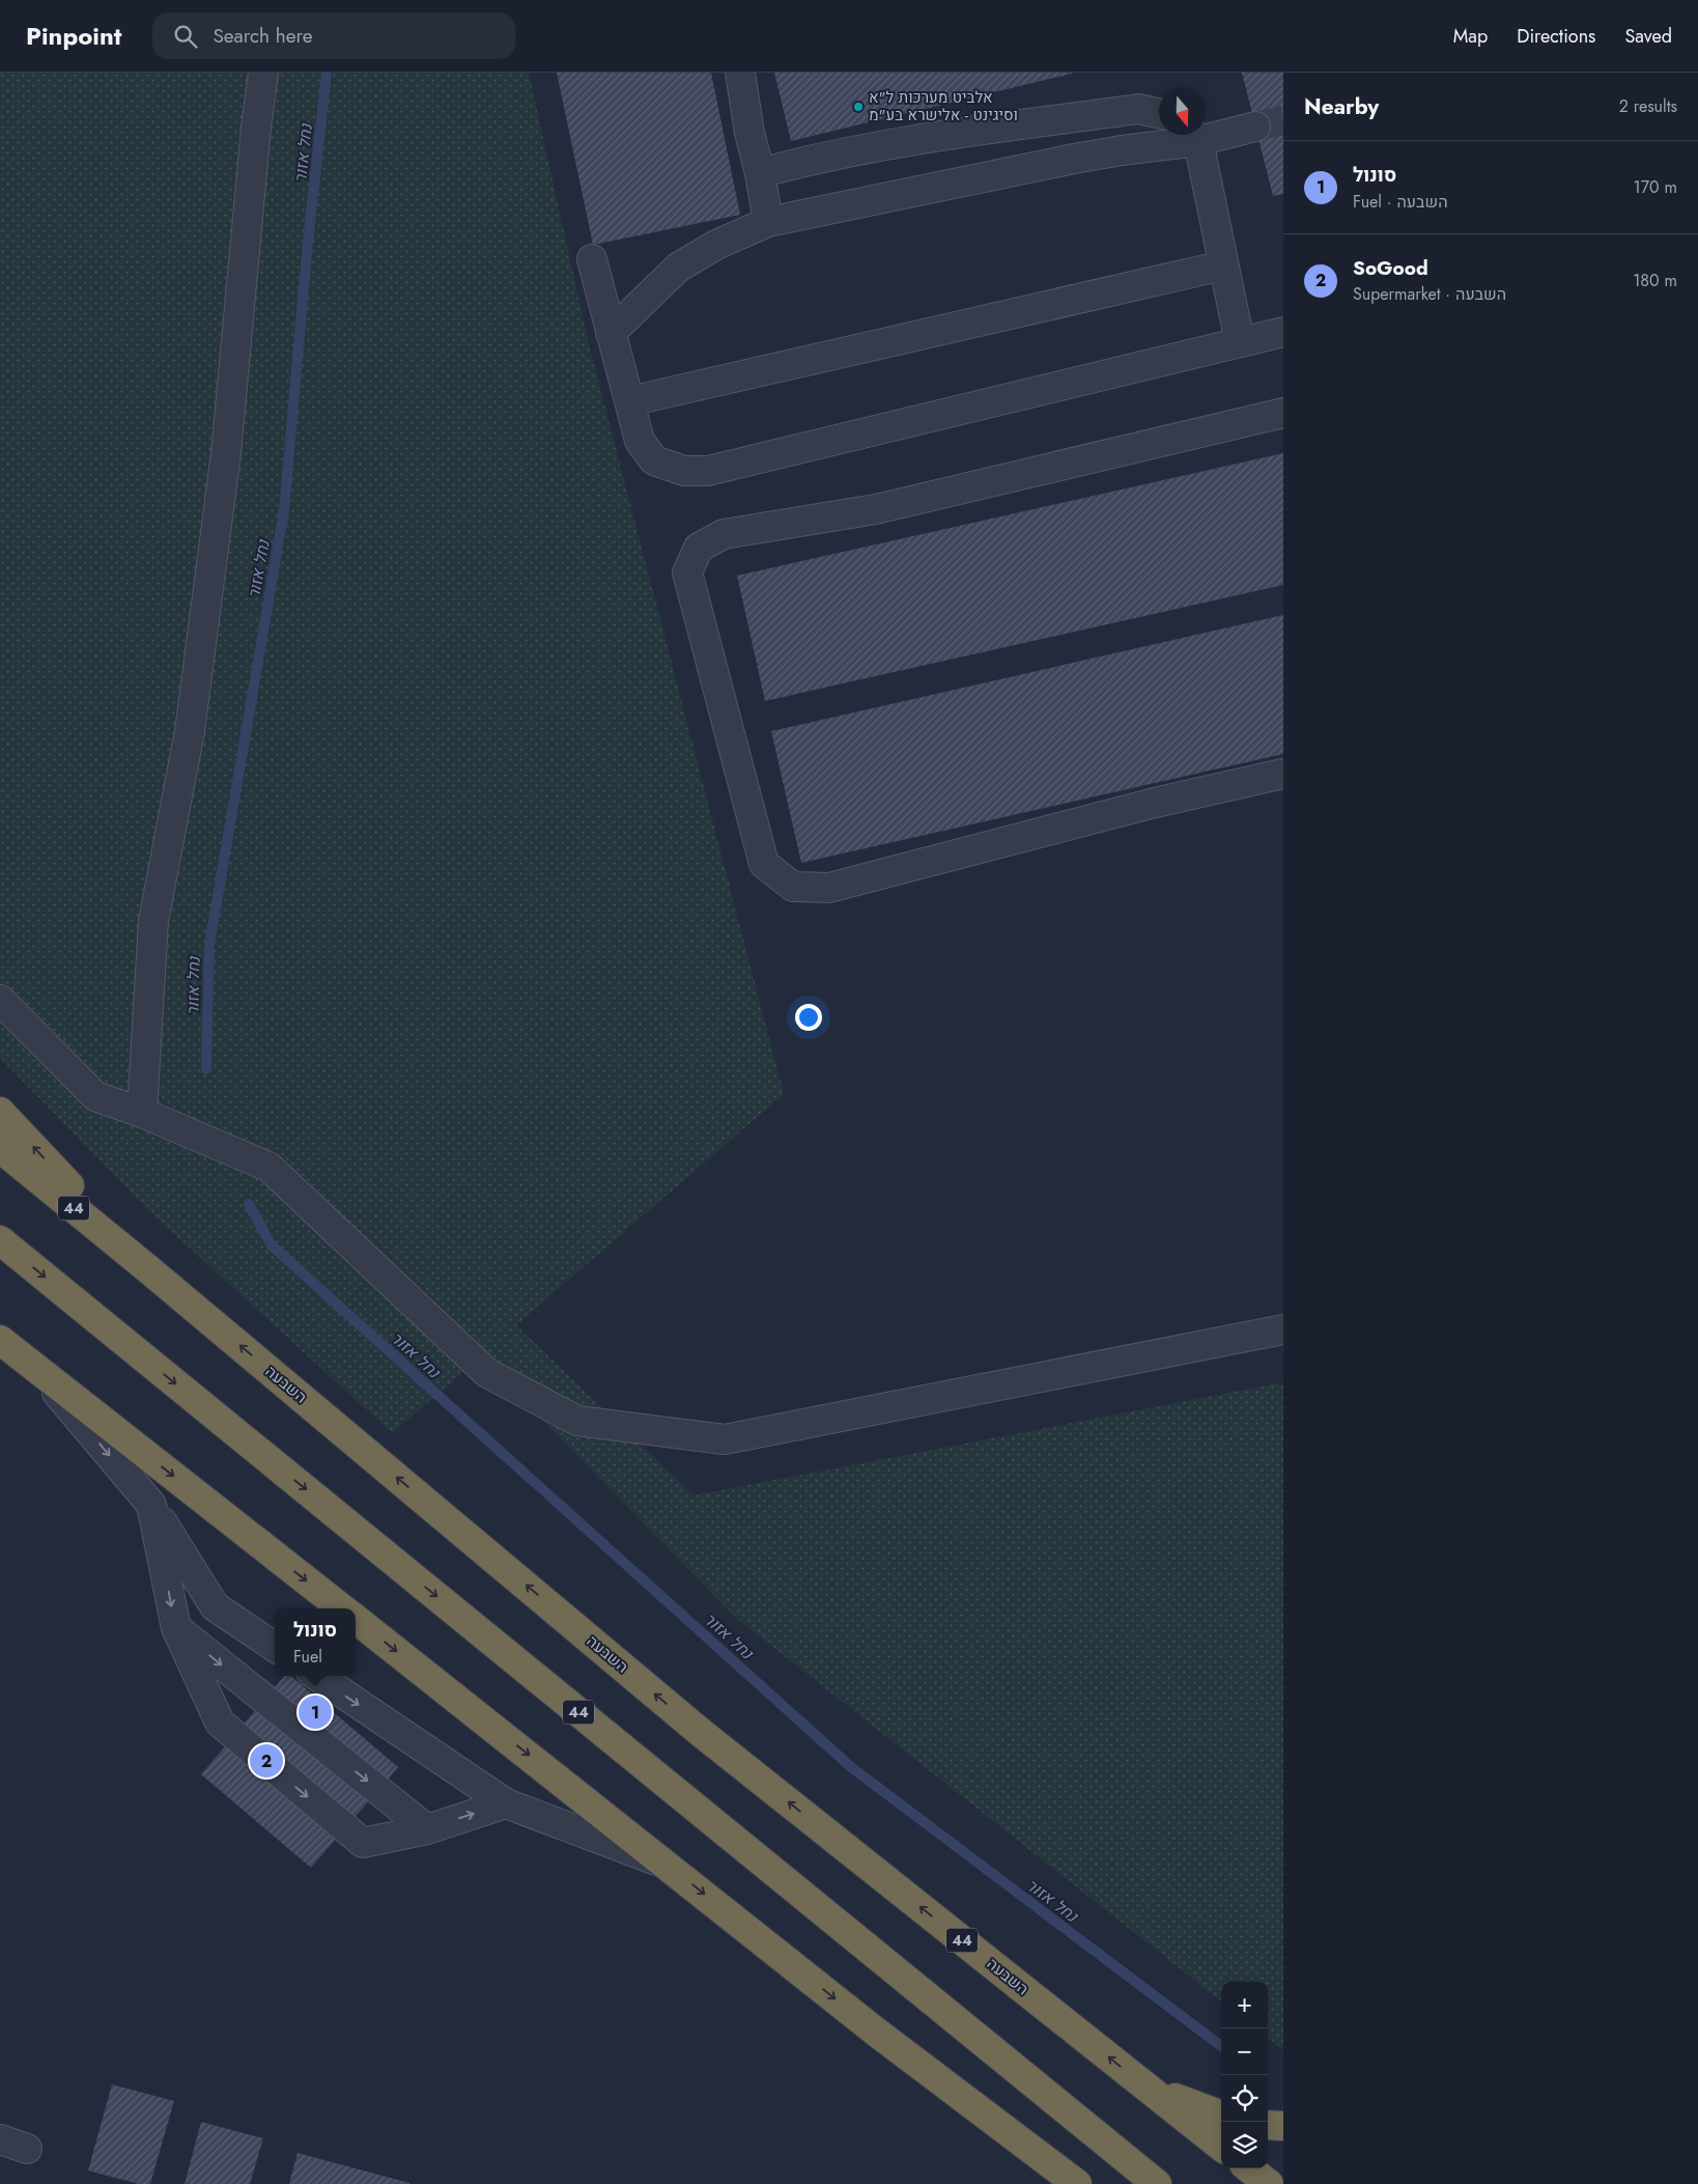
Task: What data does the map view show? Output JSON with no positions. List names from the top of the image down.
{
  "streets": {
    "highway": ["44", "השבעה"]
  },
  "water": ["נחל אזור"],
  "places": ["אלביט מערכות ל\"א וסיגינט - אלישרא בע\"מ"],
  "north": "bottom",
  "page": {
    "header": "Pinpoint",
    "search": "Search here",
    "nav": ["Map", "Directions", "Saved"],
    "heading": ["Nearby", "2 results"],
    "list": [
      {
        "mark": "1",
        "name": "סונול",
        "note": "Fuel · השבעה",
        "value": "170 m"
      },
      {
        "mark": "2",
        "name": "SoGood",
        "note": "Supermarket · השבעה",
        "value": "180 m"
      }
    ],
    "popup": ["סונול", "Fuel"],
    "pins": ["1", "2"],
    "map_buttons": ["+", "−"]
  }
}
